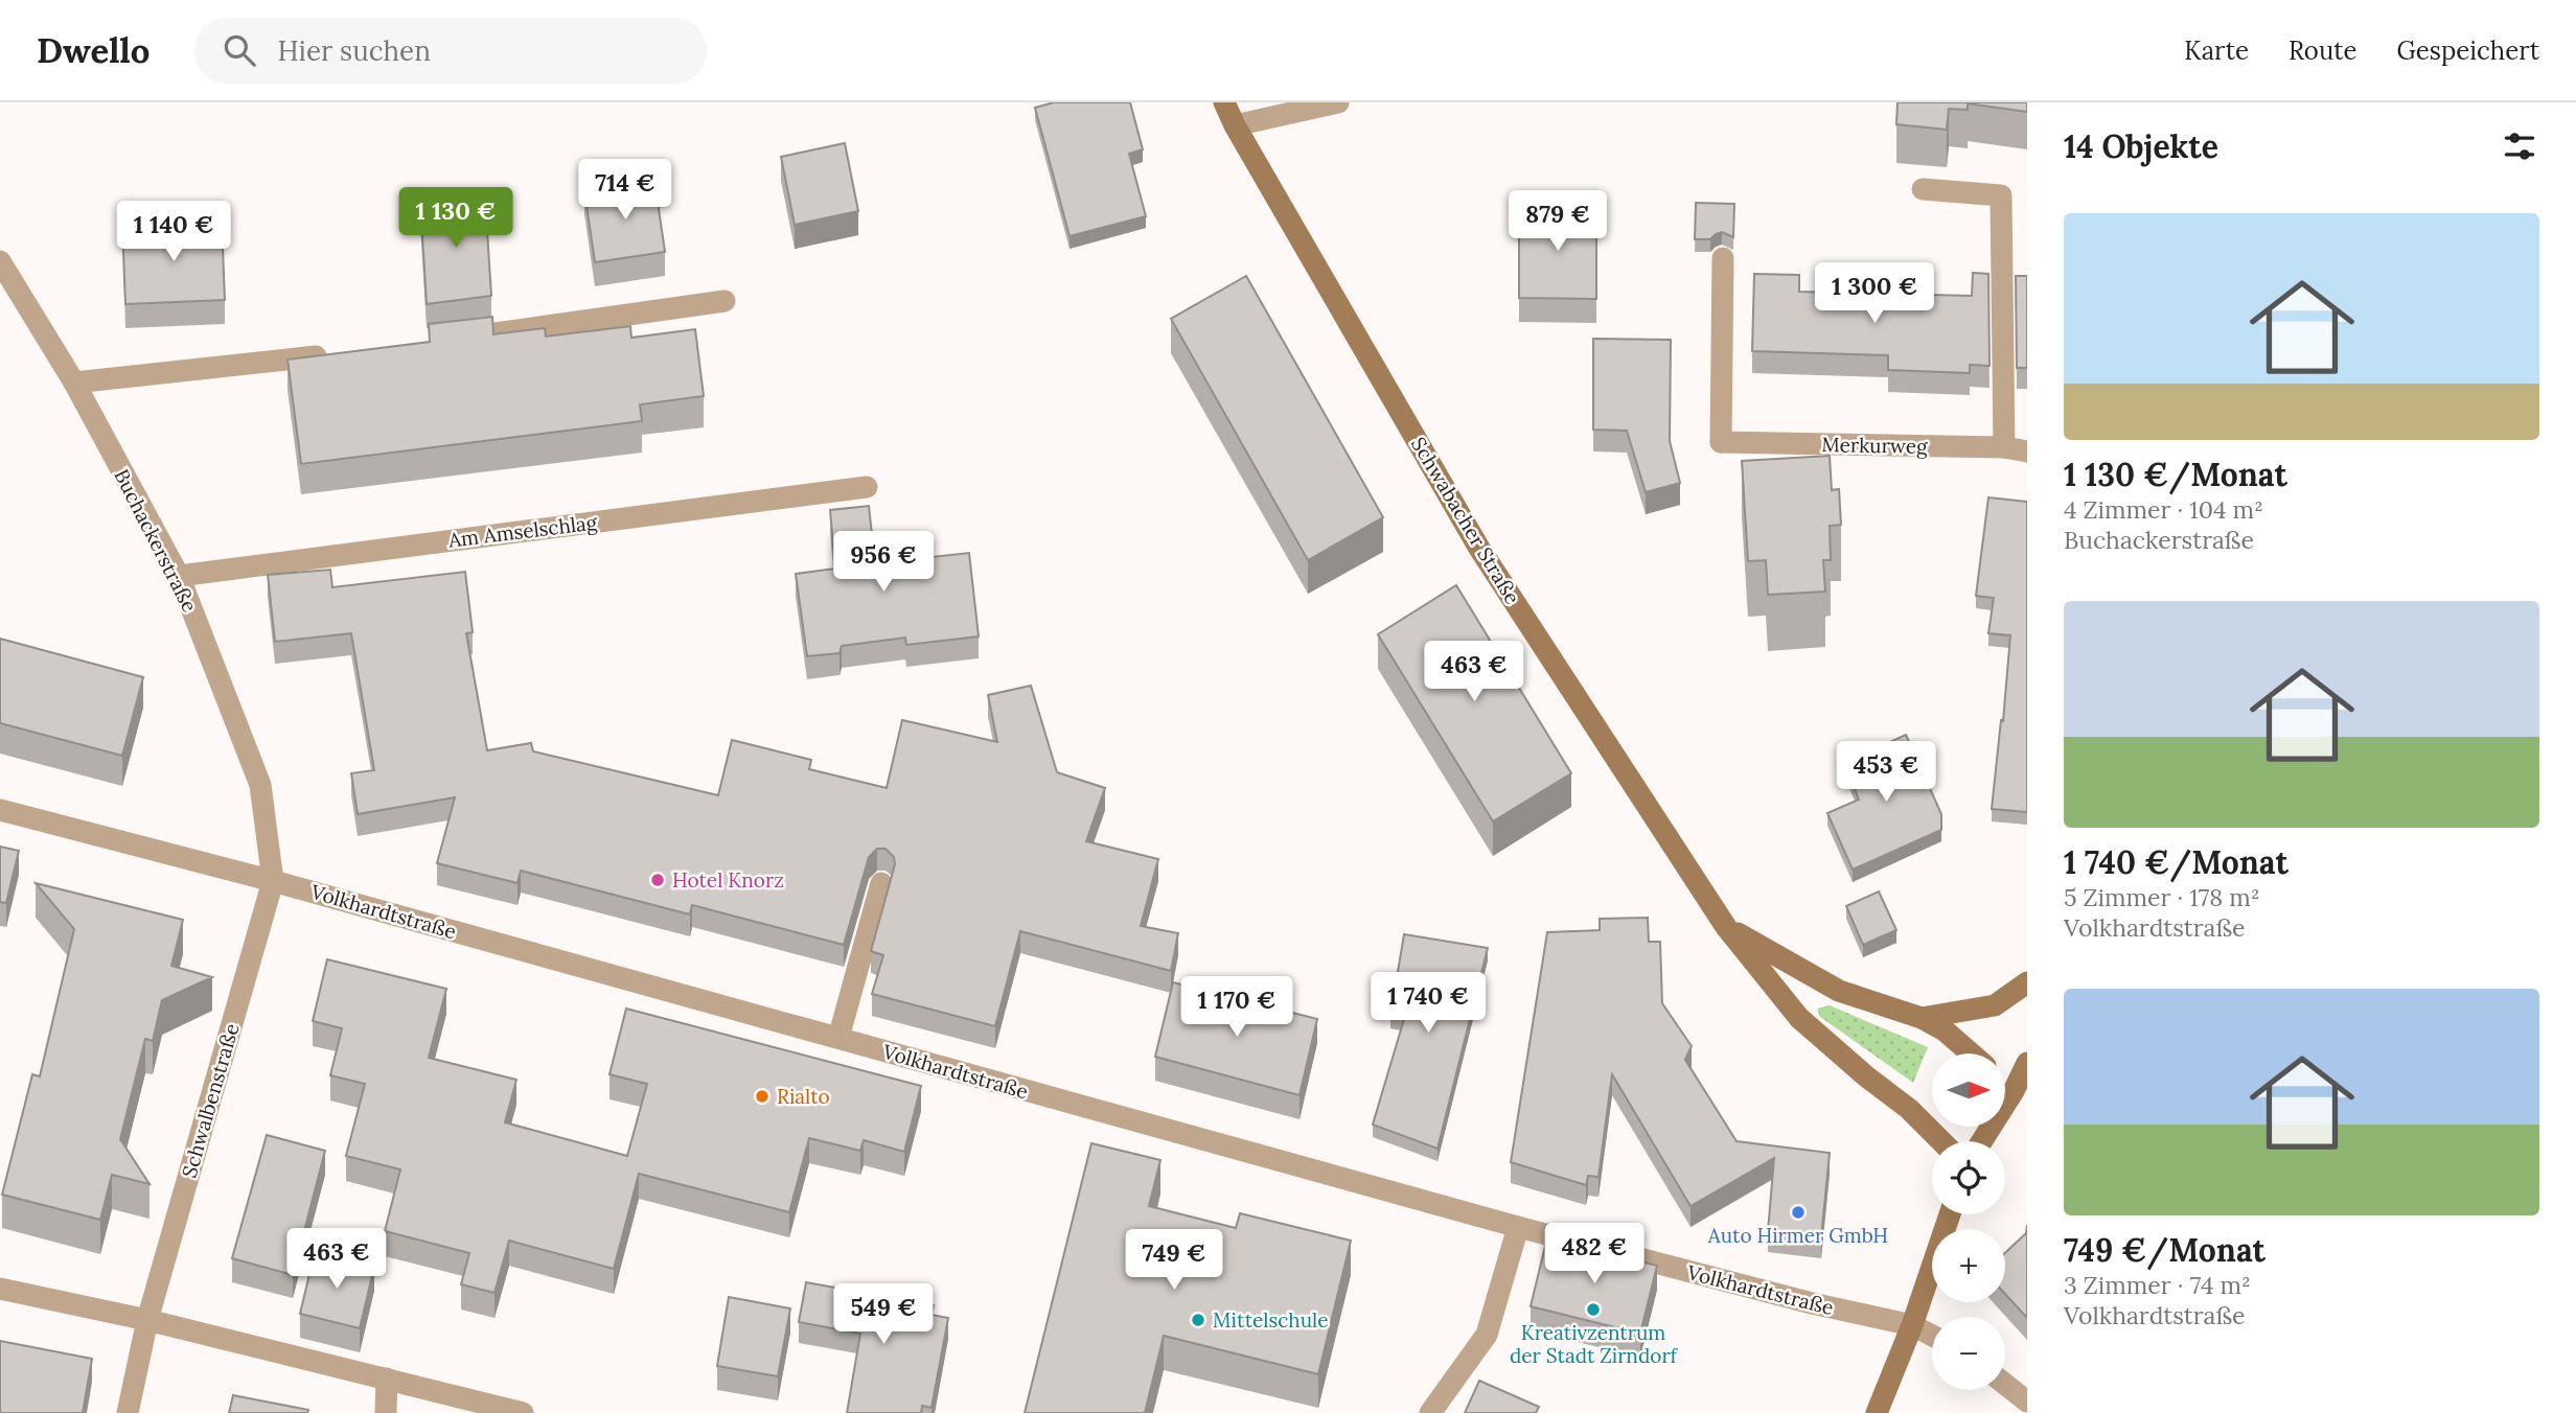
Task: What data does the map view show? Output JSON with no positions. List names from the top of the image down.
{
  "streets": {
    "street": [
      "Merkurweg",
      "Schwabacher Straße",
      "Am Amselschlag",
      "Buchackerstraße",
      "Volkhardtstraße",
      "Schwalbenstraße"
    ]
  },
  "crossings": [
    ["Am Amselschlag", "Buchackerstraße"],
    ["Buchackerstraße", "Volkhardtstraße"],
    ["Buchackerstraße", "Schwalbenstraße"],
    ["Volkhardtstraße", "Schwalbenstraße"]
  ],
  "places": [
    "Hotel Knorz",
    "Rialto",
    "Auto Hirmer GmbH",
    "Kreativzentrum der Stadt Zirndorf",
    "Mittelschule"
  ],
  "north": "right",
  "page": {
    "header": "Dwello",
    "search": "Hier suchen",
    "nav": ["Karte", "Route", "Gespeichert"],
    "heading": "14 Objekte",
    "price": [
      "714 €",
      "1 130 €",
      "879 €",
      "1 140 €",
      "1 300 €",
      "956 €",
      "463 €",
      "453 €",
      "1 740 €",
      "1 170 €",
      "482 €",
      "463 €",
      "749 €",
      "549 €"
    ],
    "list": [
      {
        "name": "1 130 €/Monat",
        "note": "4 Zimmer · 104 m² · Buchackerstraße"
      },
      {
        "name": "1 740 €/Monat",
        "note": "5 Zimmer · 178 m² · Volkhardtstraße"
      },
      {
        "name": "749 €/Monat",
        "note": "3 Zimmer · 74 m² · Volkhardtstraße"
      }
    ],
    "map_buttons": ["+", "−"]
  }
}
